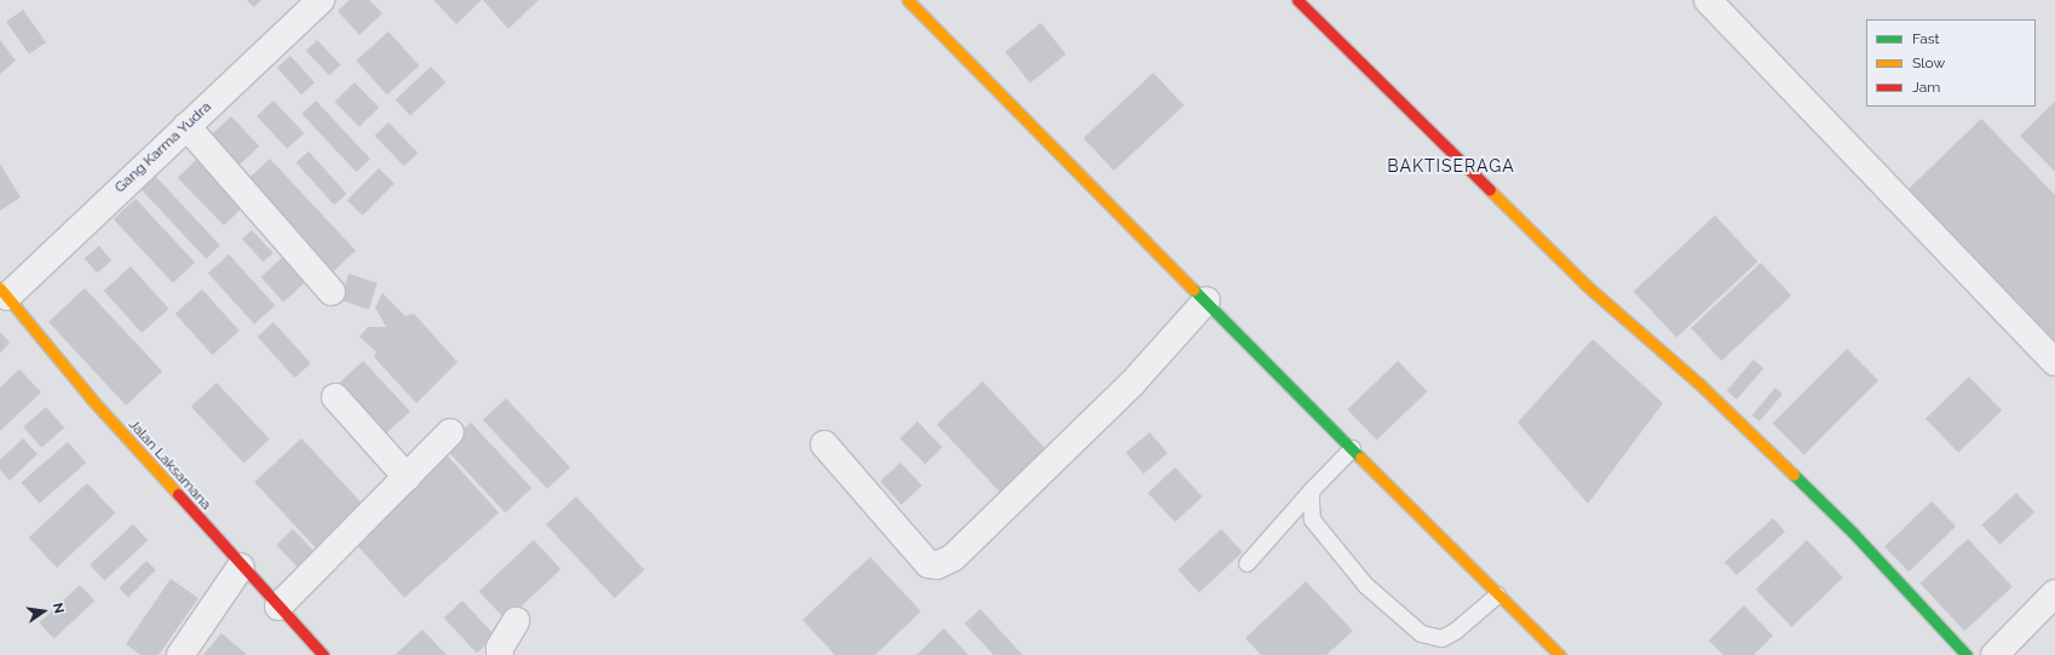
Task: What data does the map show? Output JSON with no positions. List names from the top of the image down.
{
  "streets": {
    "street": ["Gang Karma Yudra", "Jalan Laksamana"]
  },
  "crossings": [
    ["Gang Karma Yudra", "Jalan Laksamana"]
  ],
  "districts": ["BAKTISERAGA"],
  "legend": ["Fast", "Slow", "Jam"],
  "north": "right"
}
